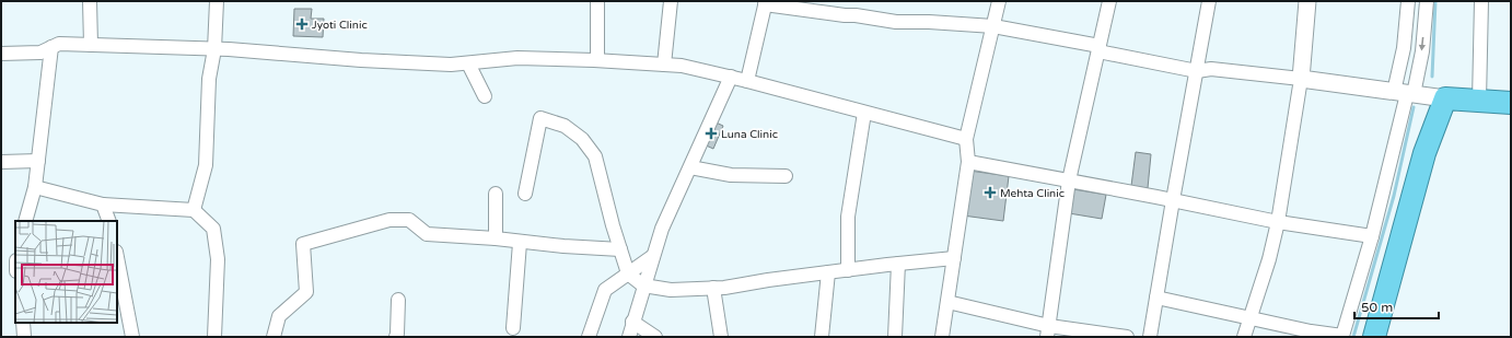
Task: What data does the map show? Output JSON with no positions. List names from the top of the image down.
{
  "places": {
    "health": ["Jyoti Clinic", "Luna Clinic", "Mehta Clinic"]
  },
  "scale_bar": "50 m"
}
